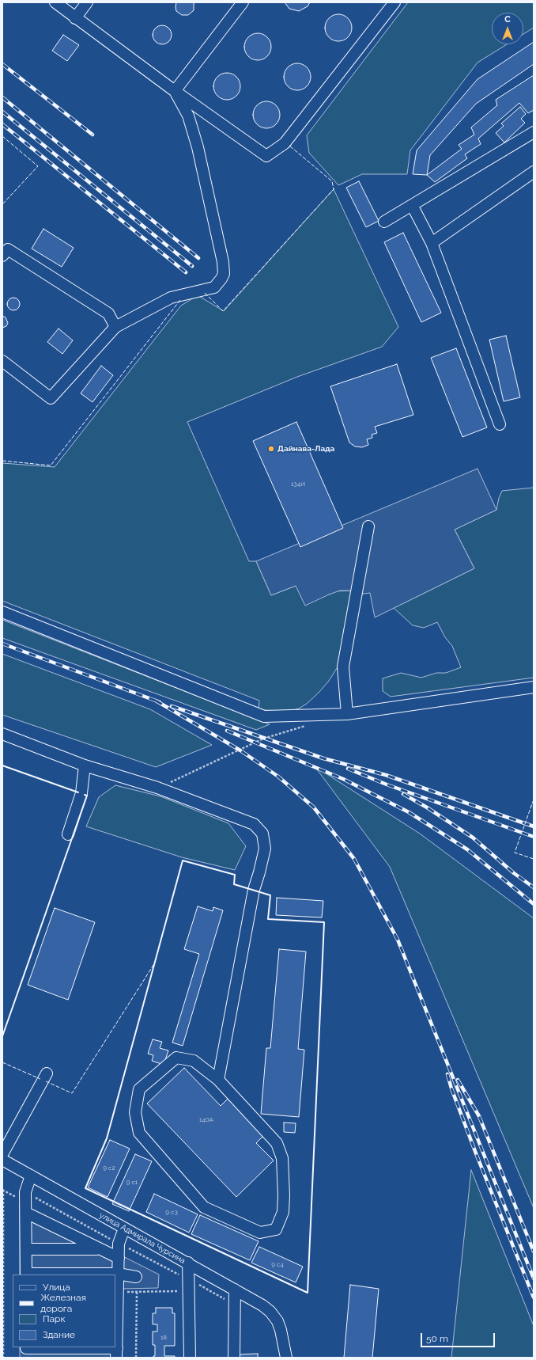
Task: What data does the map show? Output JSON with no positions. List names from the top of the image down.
{
  "streets": {
    "street": ["улица Адмирала Чурсина"]
  },
  "places": ["Дайнава-Лада"],
  "house_numbers": [
    "134И",
    "140А",
    "9 с2",
    "9 с1",
    "9 с3",
    "9 с4",
    "18"
  ],
  "legend": [
    "Улица",
    "Железная дорога",
    "Парк",
    "Здание"
  ],
  "scale_bar": "50 m",
  "north": "top"
}
